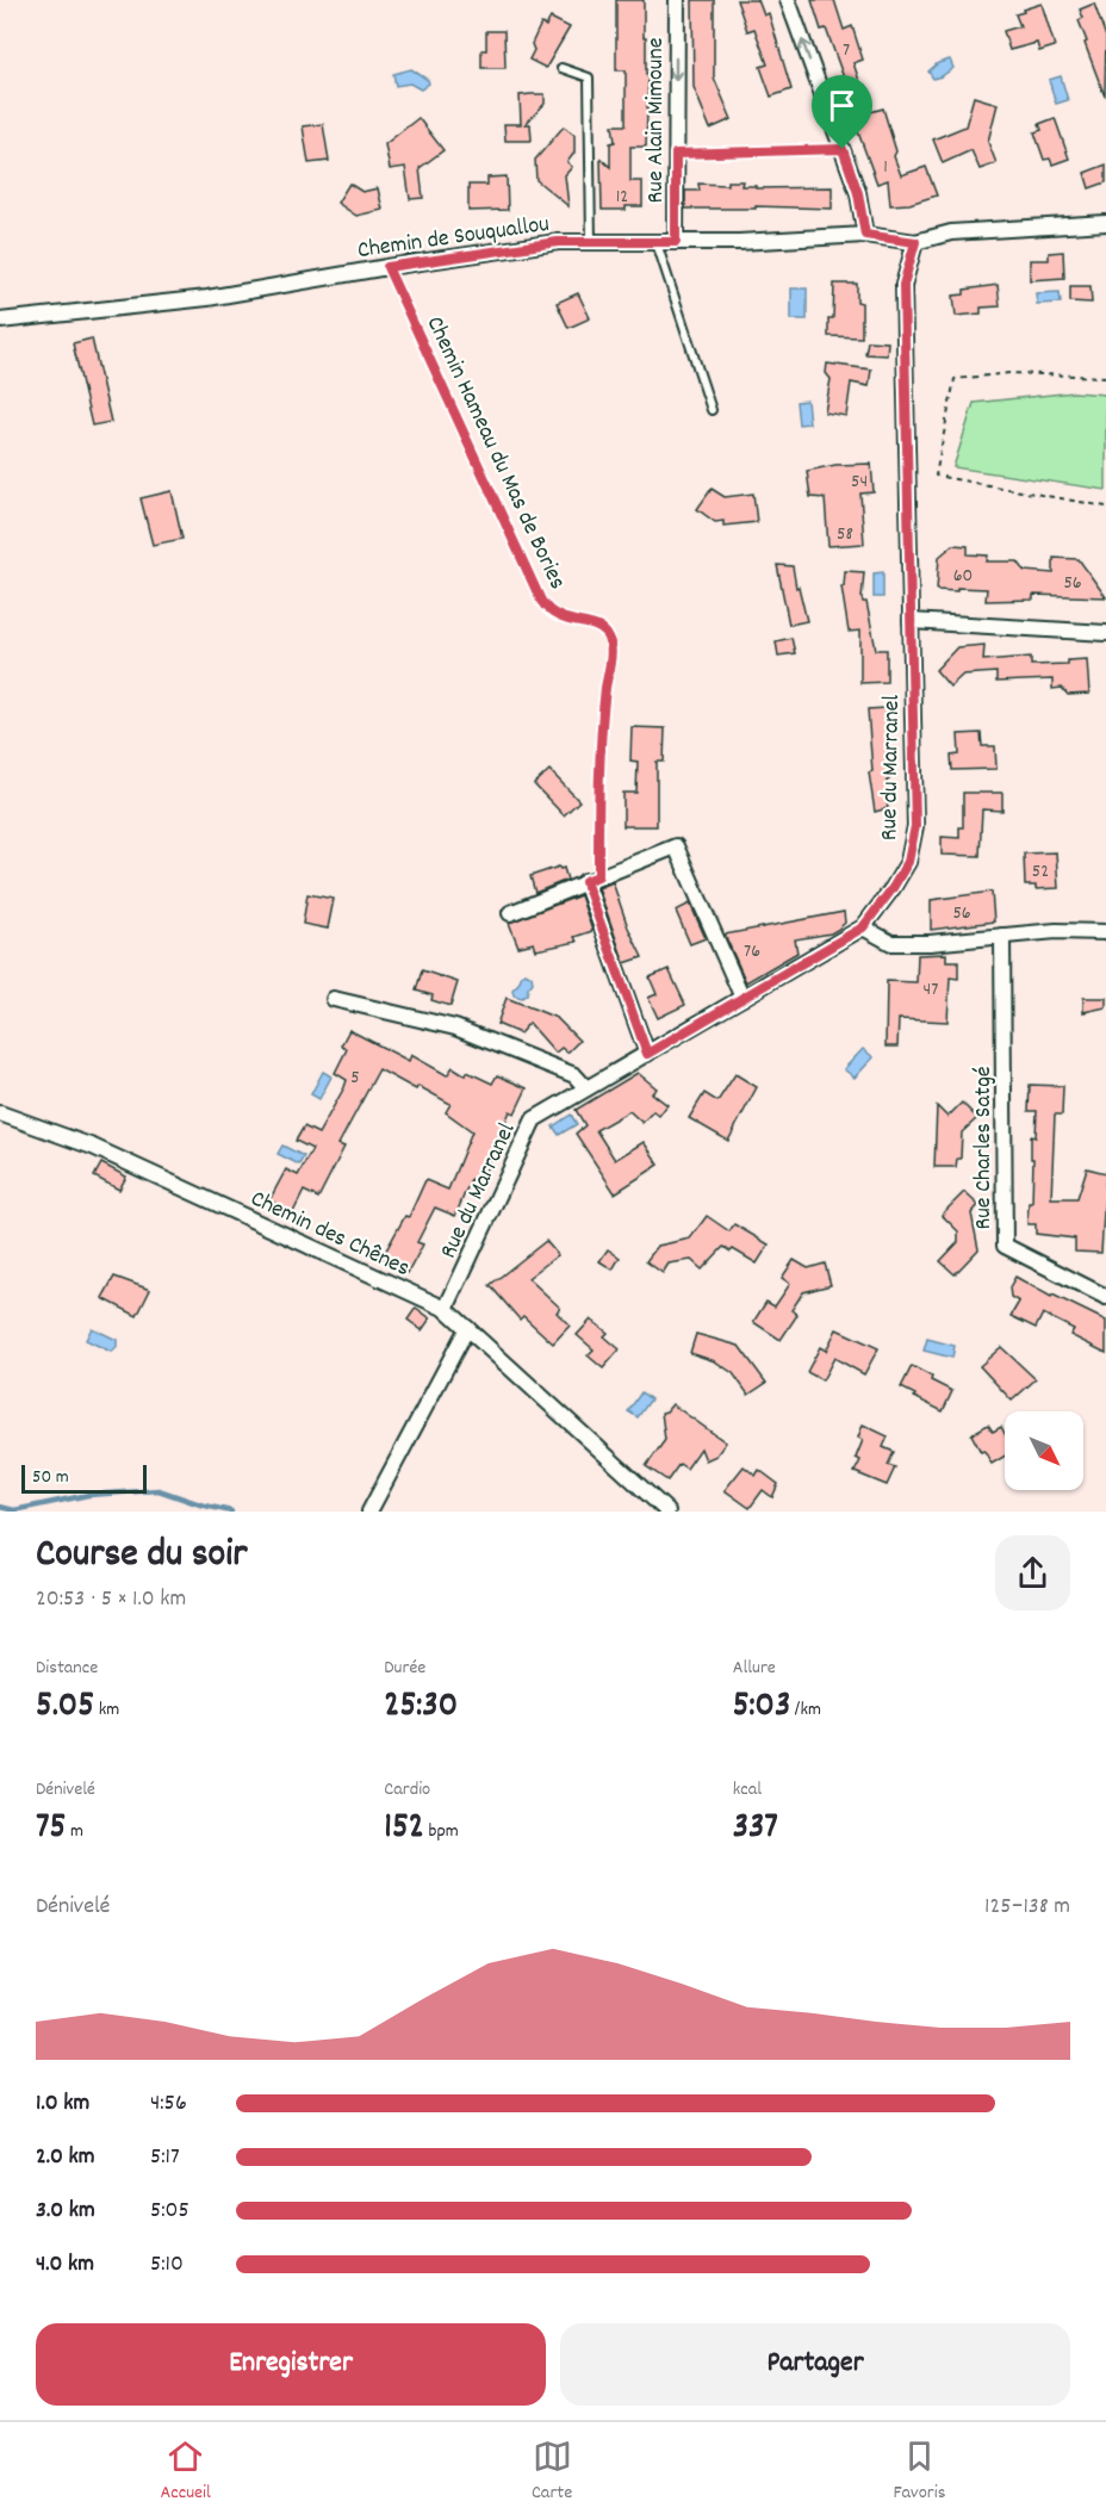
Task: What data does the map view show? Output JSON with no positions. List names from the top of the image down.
{
  "streets": {
    "street": [
      "Rue Alain Mimoune",
      "Chemin de Souquallou",
      "Rue du Marranel",
      "Rue Charles Satgé",
      "Chemin des Chênes"
    ],
    "path": ["Chemin Hameau du Mas de Bories"]
  },
  "crossings": [
    ["Rue Alain Mimoune", "Chemin de Souquallou"],
    ["Chemin de Souquallou", "Chemin Hameau du Mas de Bories"],
    ["Chemin de Souquallou", "Rue du Marranel"],
    ["Rue du Marranel", "Chemin des Chênes"]
  ],
  "house_numbers": [
    "7",
    "1",
    "12",
    "54",
    "58",
    "60",
    "56",
    "52",
    "56",
    "76",
    "47",
    "5"
  ],
  "scale_bar": "50 m",
  "north": "bottom right",
  "page": {
    "scale": "50 m",
    "heading": ["Course du soir", "20:53 · 5 × 1.0 km"],
    "stats": [
      ["Distance", "5.05 km"],
      ["Durée", "25:30"],
      ["Allure", "5:03 /km"],
      ["Dénivelé", "75 m"],
      ["Cardio", "152 bpm"],
      ["kcal", "337"]
    ],
    "chart": ["Dénivelé", "125–138 m"],
    "list": [
      {
        "name": "1.0 km",
        "note": "4:56"
      },
      {
        "name": "2.0 km",
        "note": "5:17"
      },
      {
        "name": "3.0 km",
        "note": "5:05"
      },
      {
        "name": "4.0 km",
        "note": "5:10"
      }
    ],
    "buttons": ["Enregistrer", "Partager"],
    "tabs": ["Accueil", "Carte", "Favoris"]
  }
}
